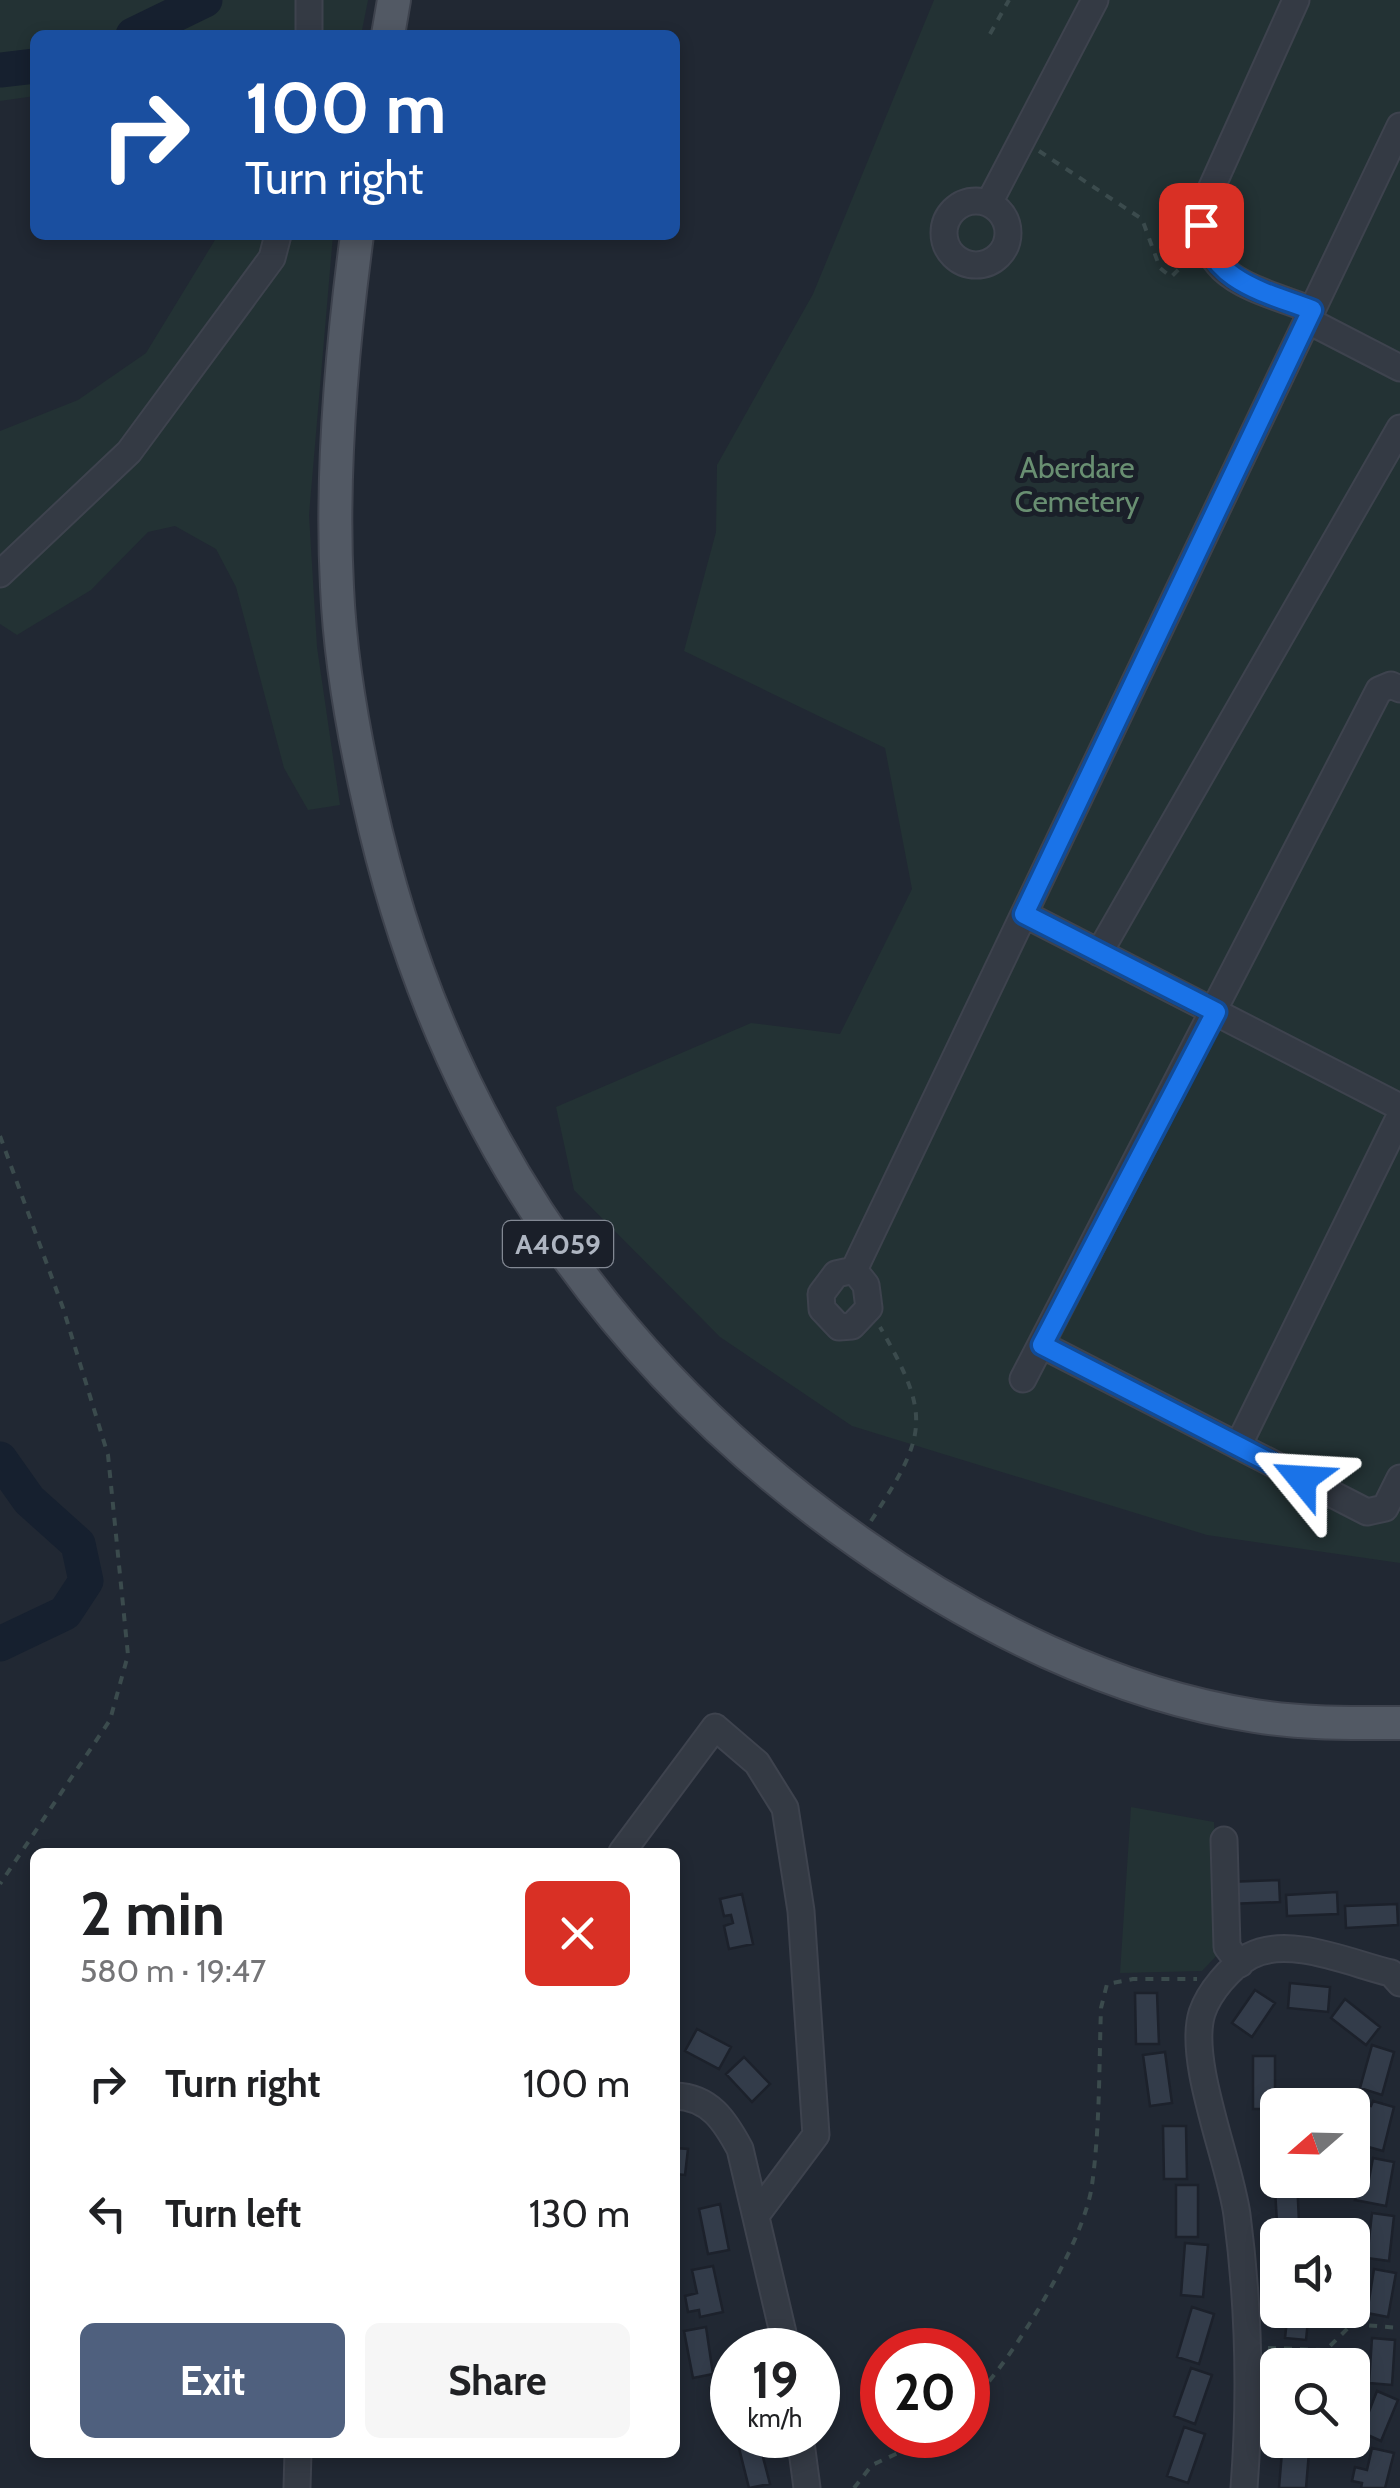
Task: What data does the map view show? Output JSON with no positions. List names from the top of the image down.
{
  "streets": {
    "main road": ["A4059"]
  },
  "parks": ["Aberdare Cemetery"],
  "north": "left",
  "page": {
    "turn": ["100 m", "Turn right"],
    "heading": ["2 min", "580 m · 19:47"],
    "list": [
      {
        "name": "Turn right",
        "value": "100 m"
      },
      {
        "name": "Turn left",
        "value": "130 m"
      }
    ],
    "buttons": ["Exit", "Share"],
    "speed": "19 km/h",
    "limit": "20"
  }
}
